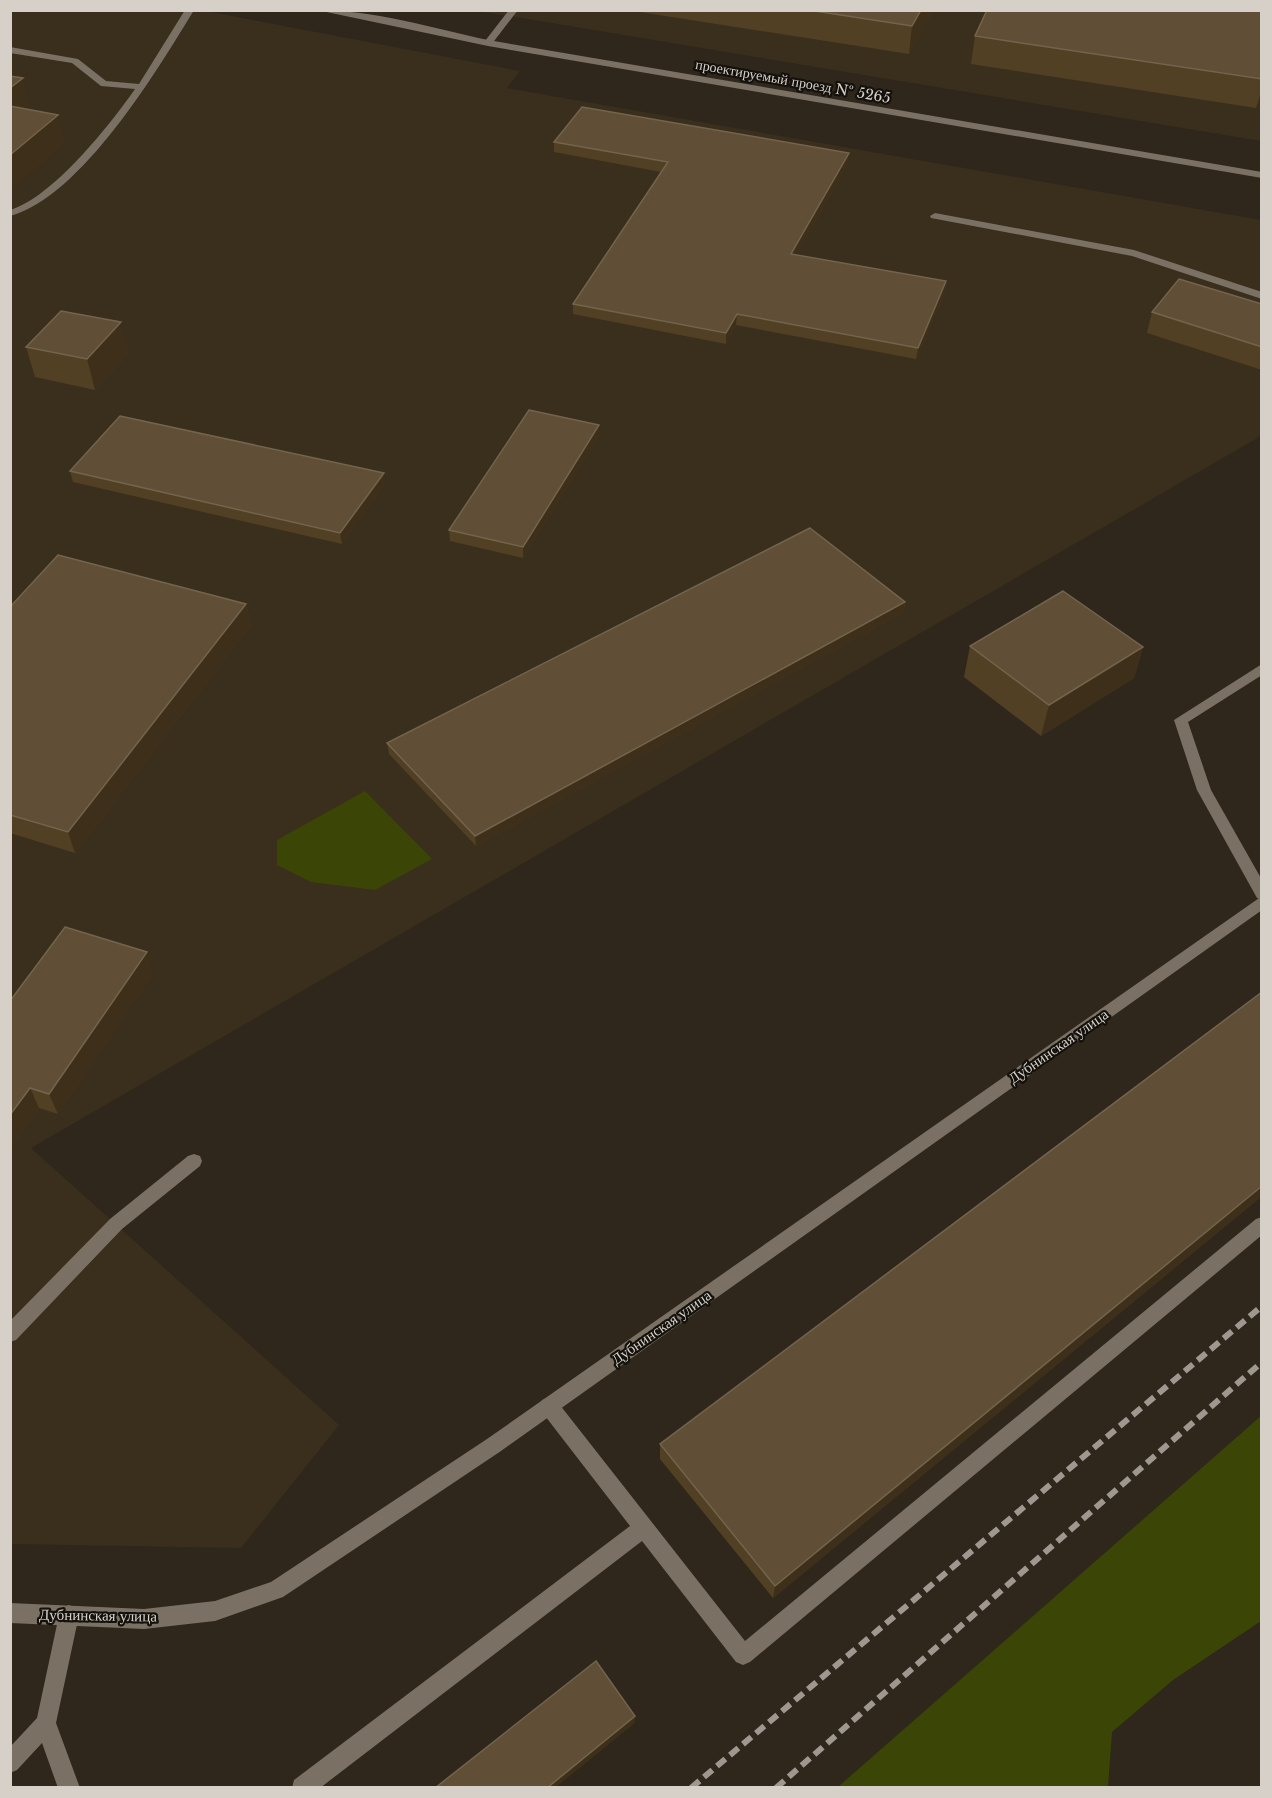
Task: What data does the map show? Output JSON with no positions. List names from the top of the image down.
{
  "streets": {
    "street": ["проектируемый проезд № 5265", "Дубнинская улица"]
  }
}
